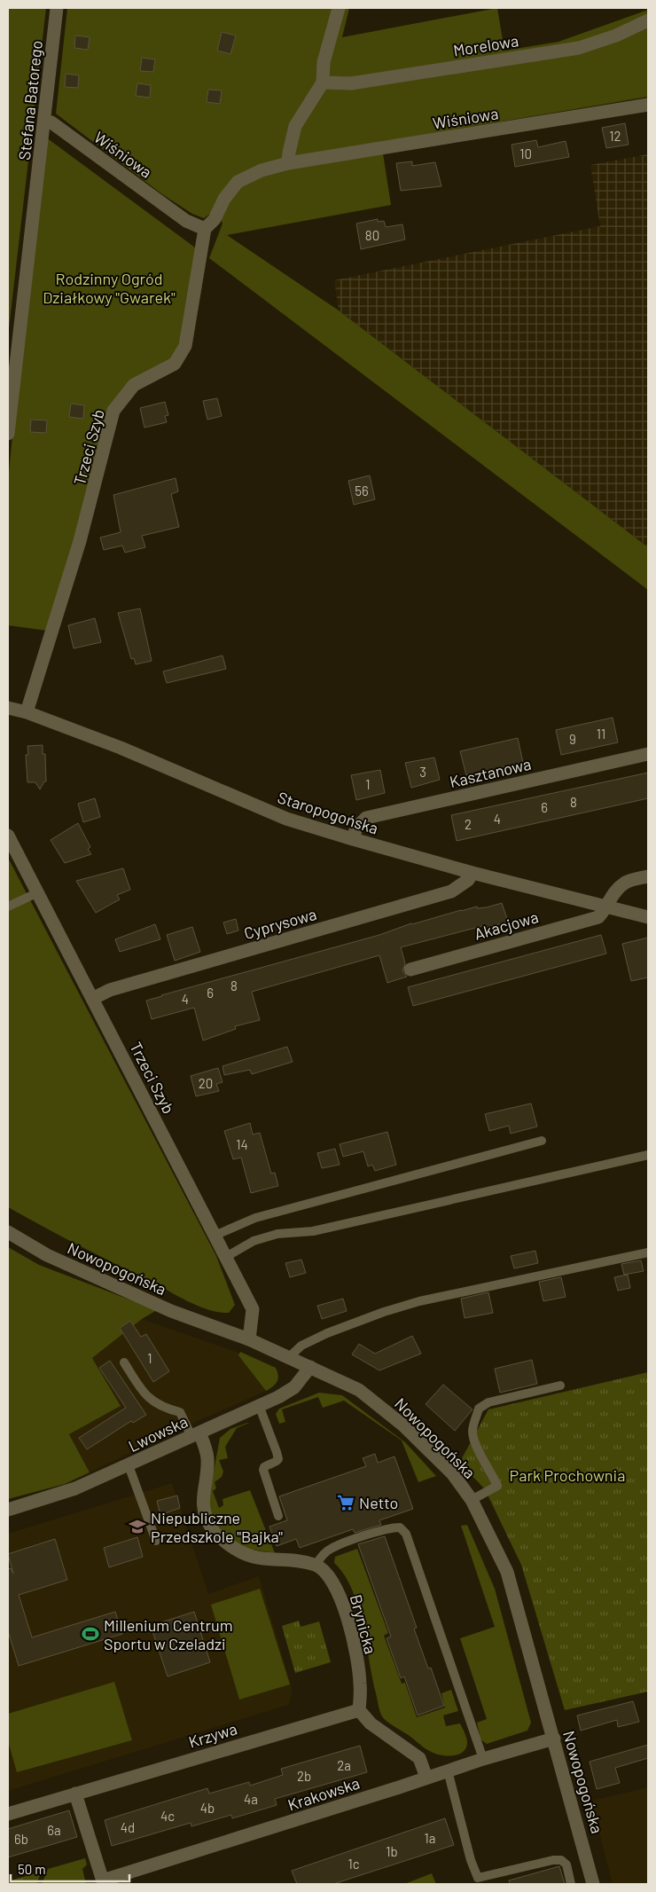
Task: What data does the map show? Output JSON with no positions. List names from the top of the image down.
{
  "streets": {
    "street": [
      "Morelowa",
      "Stefana Batorego",
      "Wiśniowa",
      "Trzeci Szyb",
      "Kasztanowa",
      "Staropogońska",
      "Cyprysowa",
      "Akacjowa",
      "Nowopogońska",
      "Lwowska",
      "Brynicka",
      "Krzywa",
      "Krakowska"
    ]
  },
  "crossings": [
    ["Stefana Batorego", "Wiśniowa"],
    ["Wiśniowa", "Trzeci Szyb"],
    ["Trzeci Szyb", "Staropogońska"],
    ["Trzeci Szyb", "Cyprysowa"],
    ["Trzeci Szyb", "Nowopogońska"],
    ["Kasztanowa", "Staropogońska"],
    ["Staropogońska", "Cyprysowa"],
    ["Staropogońska", "Akacjowa"],
    ["Nowopogońska", "Lwowska"],
    ["Nowopogońska", "Krakowska"],
    ["Lwowska", "Brynicka"],
    ["Brynicka", "Krzywa"]
  ],
  "parks": ["Rodzinny Ogród Działkowy \"Gwarek\"", "Park Prochownia"],
  "places": {
    "supermarket": ["Netto"],
    "school or university": ["Niepubliczne Przedszkole \"Bajka\""],
    "sports": ["Millenium Centrum Sportu w Czeladzi"]
  },
  "house_numbers": [
    "12",
    "10",
    "80",
    "56",
    "11",
    "9",
    "3",
    "1",
    "8",
    "6",
    "4",
    "2",
    "8",
    "6",
    "4",
    "20",
    "14",
    "1",
    "2a",
    "2b",
    "4a",
    "4b",
    "4c",
    "4d",
    "6a",
    "1a",
    "6b",
    "1b",
    "1c"
  ],
  "scale_bar": "50 m"
}
